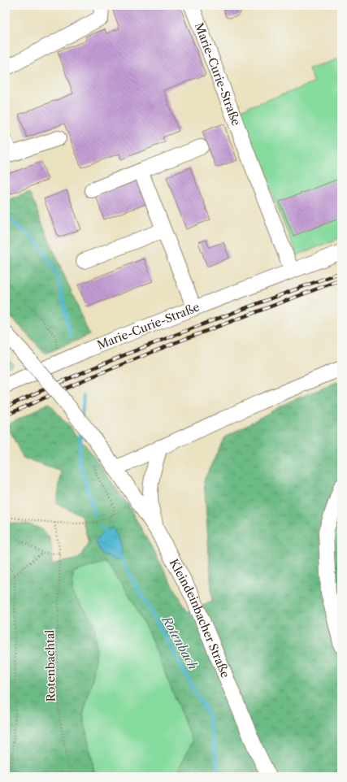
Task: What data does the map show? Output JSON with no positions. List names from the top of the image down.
{
  "streets": {
    "street": ["Marie-Curie-Straße", "Kleindeinbacher Straße"],
    "path": ["Rotenbachtal"]
  },
  "water": ["Rotenbach"]
}
